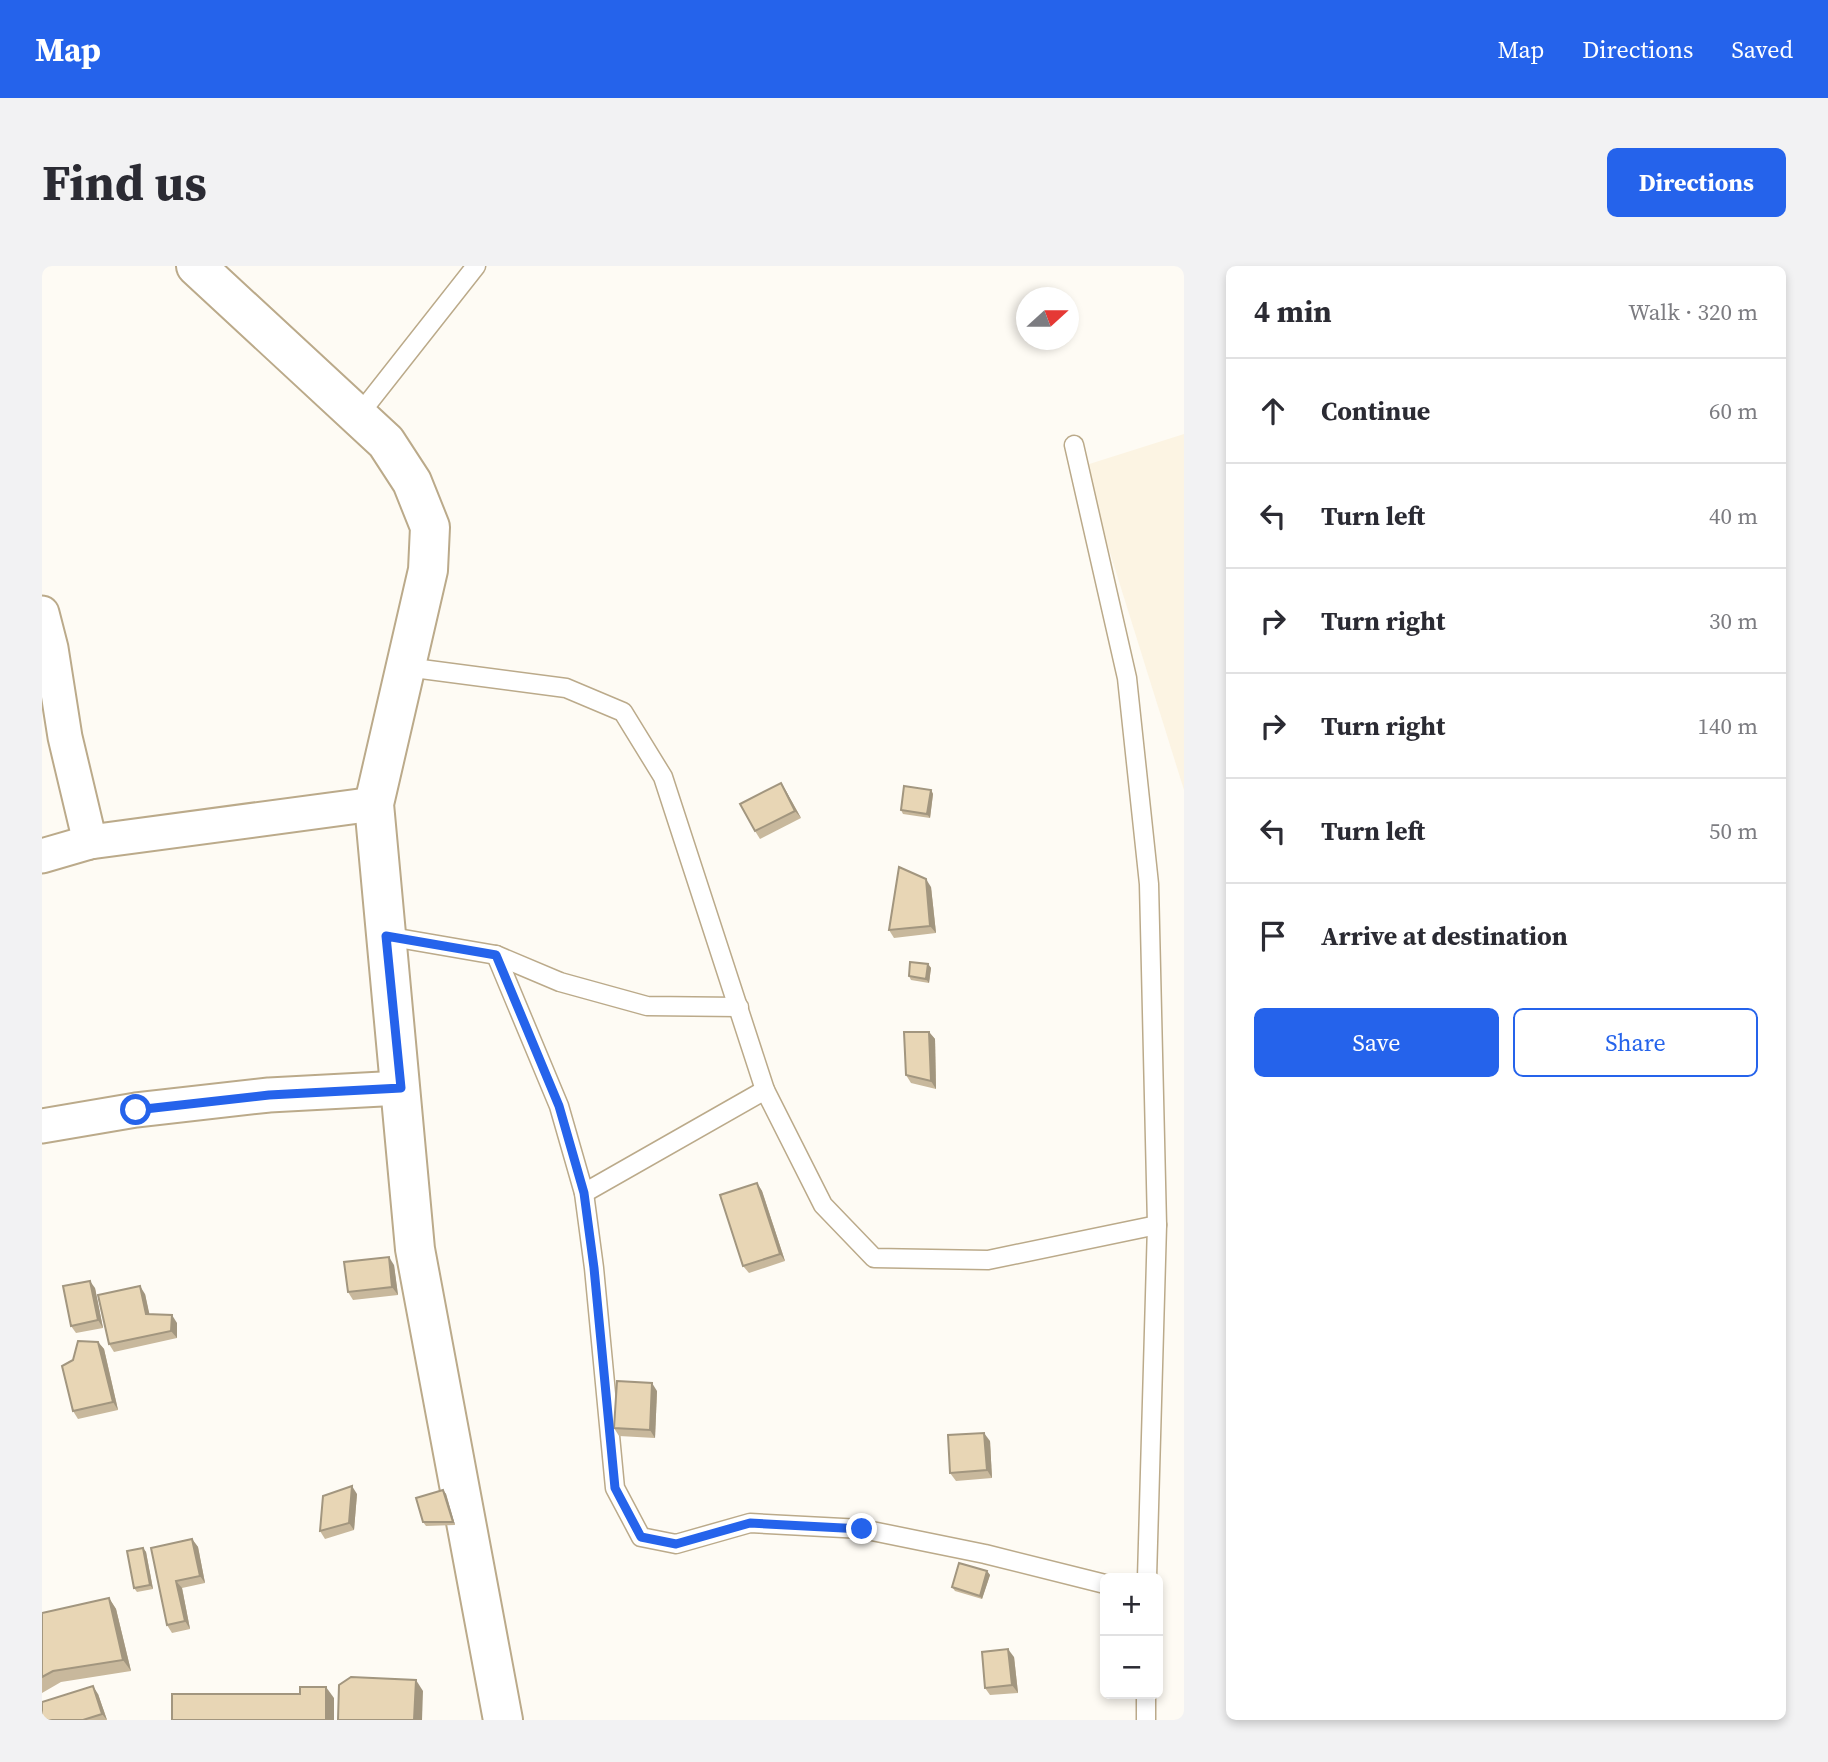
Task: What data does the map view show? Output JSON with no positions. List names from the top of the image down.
{
  "north": "right",
  "page": {
    "header": "Map",
    "nav": ["Map", "Directions", "Saved"],
    "buttons": [
      "Directions",
      ["Save", "Share"]
    ],
    "title": "Find us",
    "heading": ["4 min", "Walk · 320 m"],
    "list": [
      ["Continue", "60 m"],
      ["Turn left", "40 m"],
      ["Turn right", "30 m"],
      ["Turn right", "140 m"],
      ["Turn left", "50 m"],
      "Arrive at destination"
    ],
    "map_buttons": ["+", "−"]
  }
}
